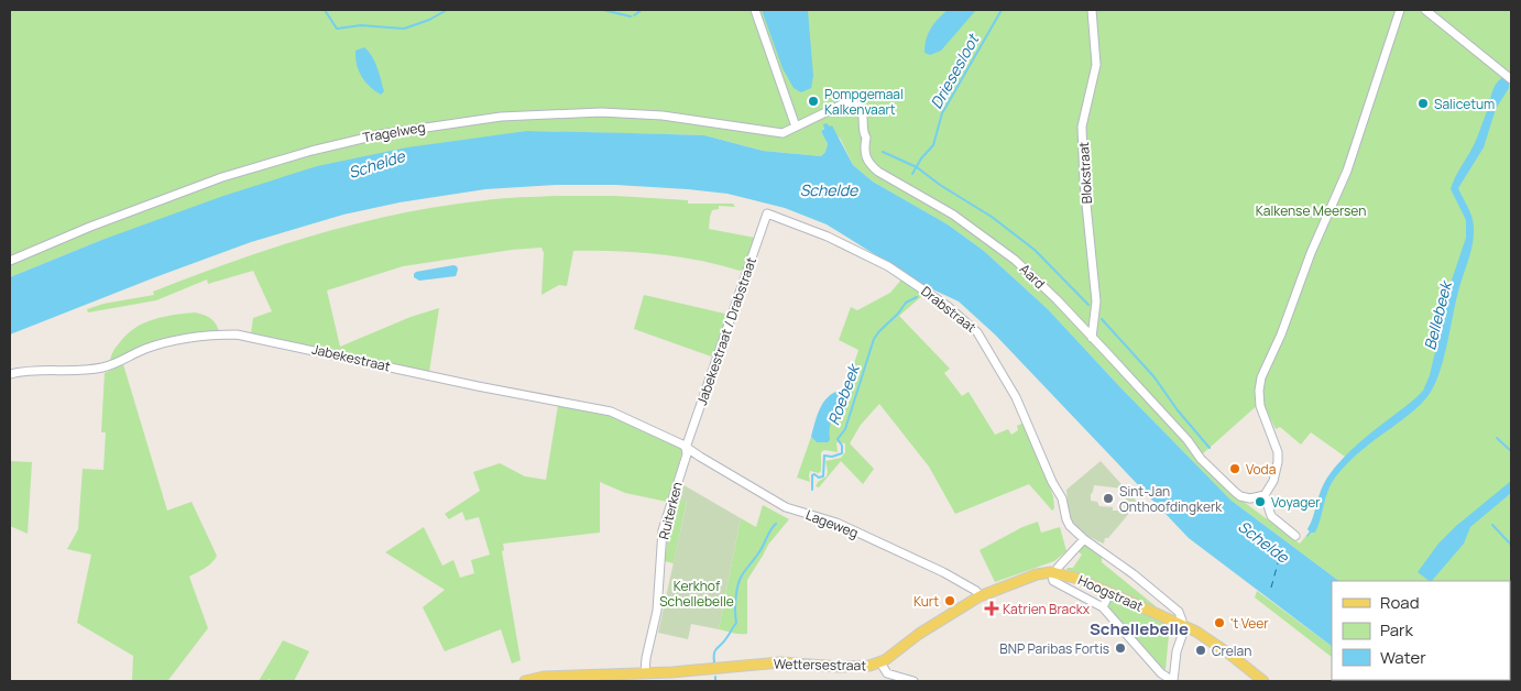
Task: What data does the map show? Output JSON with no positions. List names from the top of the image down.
{
  "streets": {
    "main road": ["Hoogstraat", "Wettersestraat"],
    "street": [
      "Tragelweg",
      "Blokstraat",
      "Aard",
      "Drabstraat",
      "Jabekestraat / Drabstraat",
      "Jabekestraat",
      "Ruiterken",
      "Lageweg"
    ]
  },
  "crossings": [
    ["Tragelweg", "Aard"],
    ["Blokstraat", "Aard"],
    ["Drabstraat", "Jabekestraat / Drabstraat"],
    ["Drabstraat", "Hoogstraat"],
    ["Jabekestraat / Drabstraat", "Jabekestraat"],
    ["Jabekestraat / Drabstraat", "Ruiterken"],
    ["Jabekestraat / Drabstraat", "Lageweg"],
    ["Jabekestraat", "Ruiterken"],
    ["Jabekestraat", "Lageweg"],
    ["Ruiterken", "Lageweg"],
    ["Ruiterken", "Wettersestraat"],
    ["Lageweg", "Wettersestraat"],
    ["Hoogstraat", "Wettersestraat"]
  ],
  "districts": ["Schellebelle"],
  "water": [
    "Driesesloot",
    "Schelde",
    "Bellebeek",
    "Roebeek"
  ],
  "parks": ["Kalkense Meersen", "Kerkhof Schellebelle"],
  "places": {
    "other": [
      "Pompgemaal Kalkenvaart",
      "Salicetum",
      "Voda",
      "Sint-Jan Onthoofdingkerk",
      "Voyager",
      "Kurt",
      "'t Veer",
      "BNP Paribas Fortis",
      "Crelan"
    ],
    "health": ["Katrien Brackx"]
  },
  "legend": ["Road", "Park", "Water"]
}
